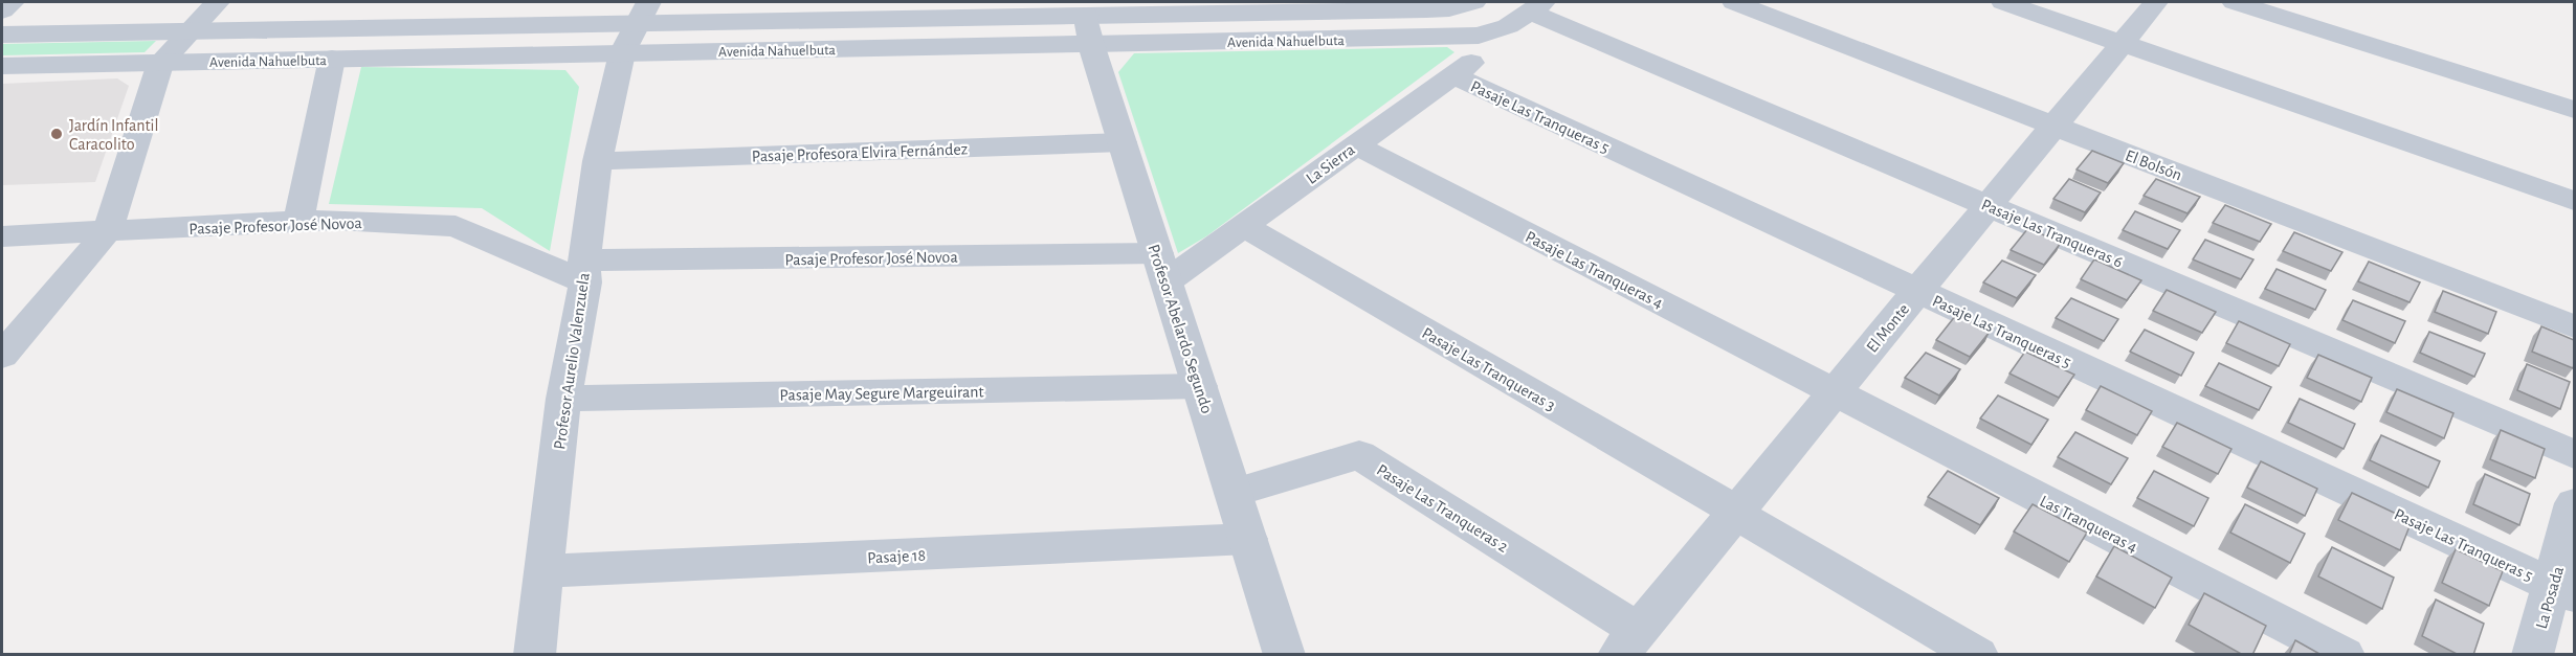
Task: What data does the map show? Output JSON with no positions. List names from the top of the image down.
{
  "streets": {
    "street": [
      "Avenida Nahuelbuta",
      "Pasaje Las Tranqueras 5",
      "Pasaje Profesora Elvira Fernández",
      "La Sierra",
      "El Bolsón",
      "Pasaje Profesor José Novoa",
      "Pasaje Las Tranqueras 6",
      "Pasaje Las Tranqueras 4",
      "El Monte",
      "Profesor Abelardo Segundo",
      "Profesor Aurelio Valenzuela",
      "Pasaje Las Tranqueras 3",
      "Pasaje May Segure Margeuirant",
      "Pasaje Las Tranqueras 2",
      "Las Tranqueras 4",
      "Pasaje 18",
      "La Posada"
    ]
  },
  "crossings": [
    ["Avenida Nahuelbuta", "La Sierra"],
    ["Avenida Nahuelbuta", "Pasaje Las Tranqueras 6"],
    ["Avenida Nahuelbuta", "Profesor Abelardo Segundo"],
    ["Avenida Nahuelbuta", "Profesor Aurelio Valenzuela"],
    ["Pasaje Las Tranqueras 5", "La Sierra"],
    ["Pasaje Las Tranqueras 5", "El Monte"],
    ["Pasaje Las Tranqueras 5", "La Posada"],
    ["Pasaje Profesora Elvira Fernández", "Profesor Abelardo Segundo"],
    ["Pasaje Profesora Elvira Fernández", "Profesor Aurelio Valenzuela"],
    ["La Sierra", "Pasaje Profesor José Novoa"],
    ["La Sierra", "Pasaje Las Tranqueras 4"],
    ["La Sierra", "Profesor Abelardo Segundo"],
    ["La Sierra", "Pasaje Las Tranqueras 3"],
    ["El Bolsón", "El Monte"],
    ["Pasaje Profesor José Novoa", "Profesor Abelardo Segundo"],
    ["Pasaje Profesor José Novoa", "Profesor Aurelio Valenzuela"],
    ["Pasaje Las Tranqueras 6", "El Monte"],
    ["Pasaje Las Tranqueras 4", "El Monte"],
    ["Pasaje Las Tranqueras 4", "Las Tranqueras 4"],
    ["El Monte", "Pasaje Las Tranqueras 3"],
    ["El Monte", "Pasaje Las Tranqueras 2"],
    ["El Monte", "Las Tranqueras 4"],
    ["Profesor Abelardo Segundo", "Pasaje May Segure Margeuirant"],
    ["Profesor Abelardo Segundo", "Pasaje Las Tranqueras 2"],
    ["Profesor Abelardo Segundo", "Pasaje 18"],
    ["Profesor Aurelio Valenzuela", "Pasaje May Segure Margeuirant"],
    ["Profesor Aurelio Valenzuela", "Pasaje 18"]
  ],
  "places": ["Jardín Infantil Caracolito"]
}
